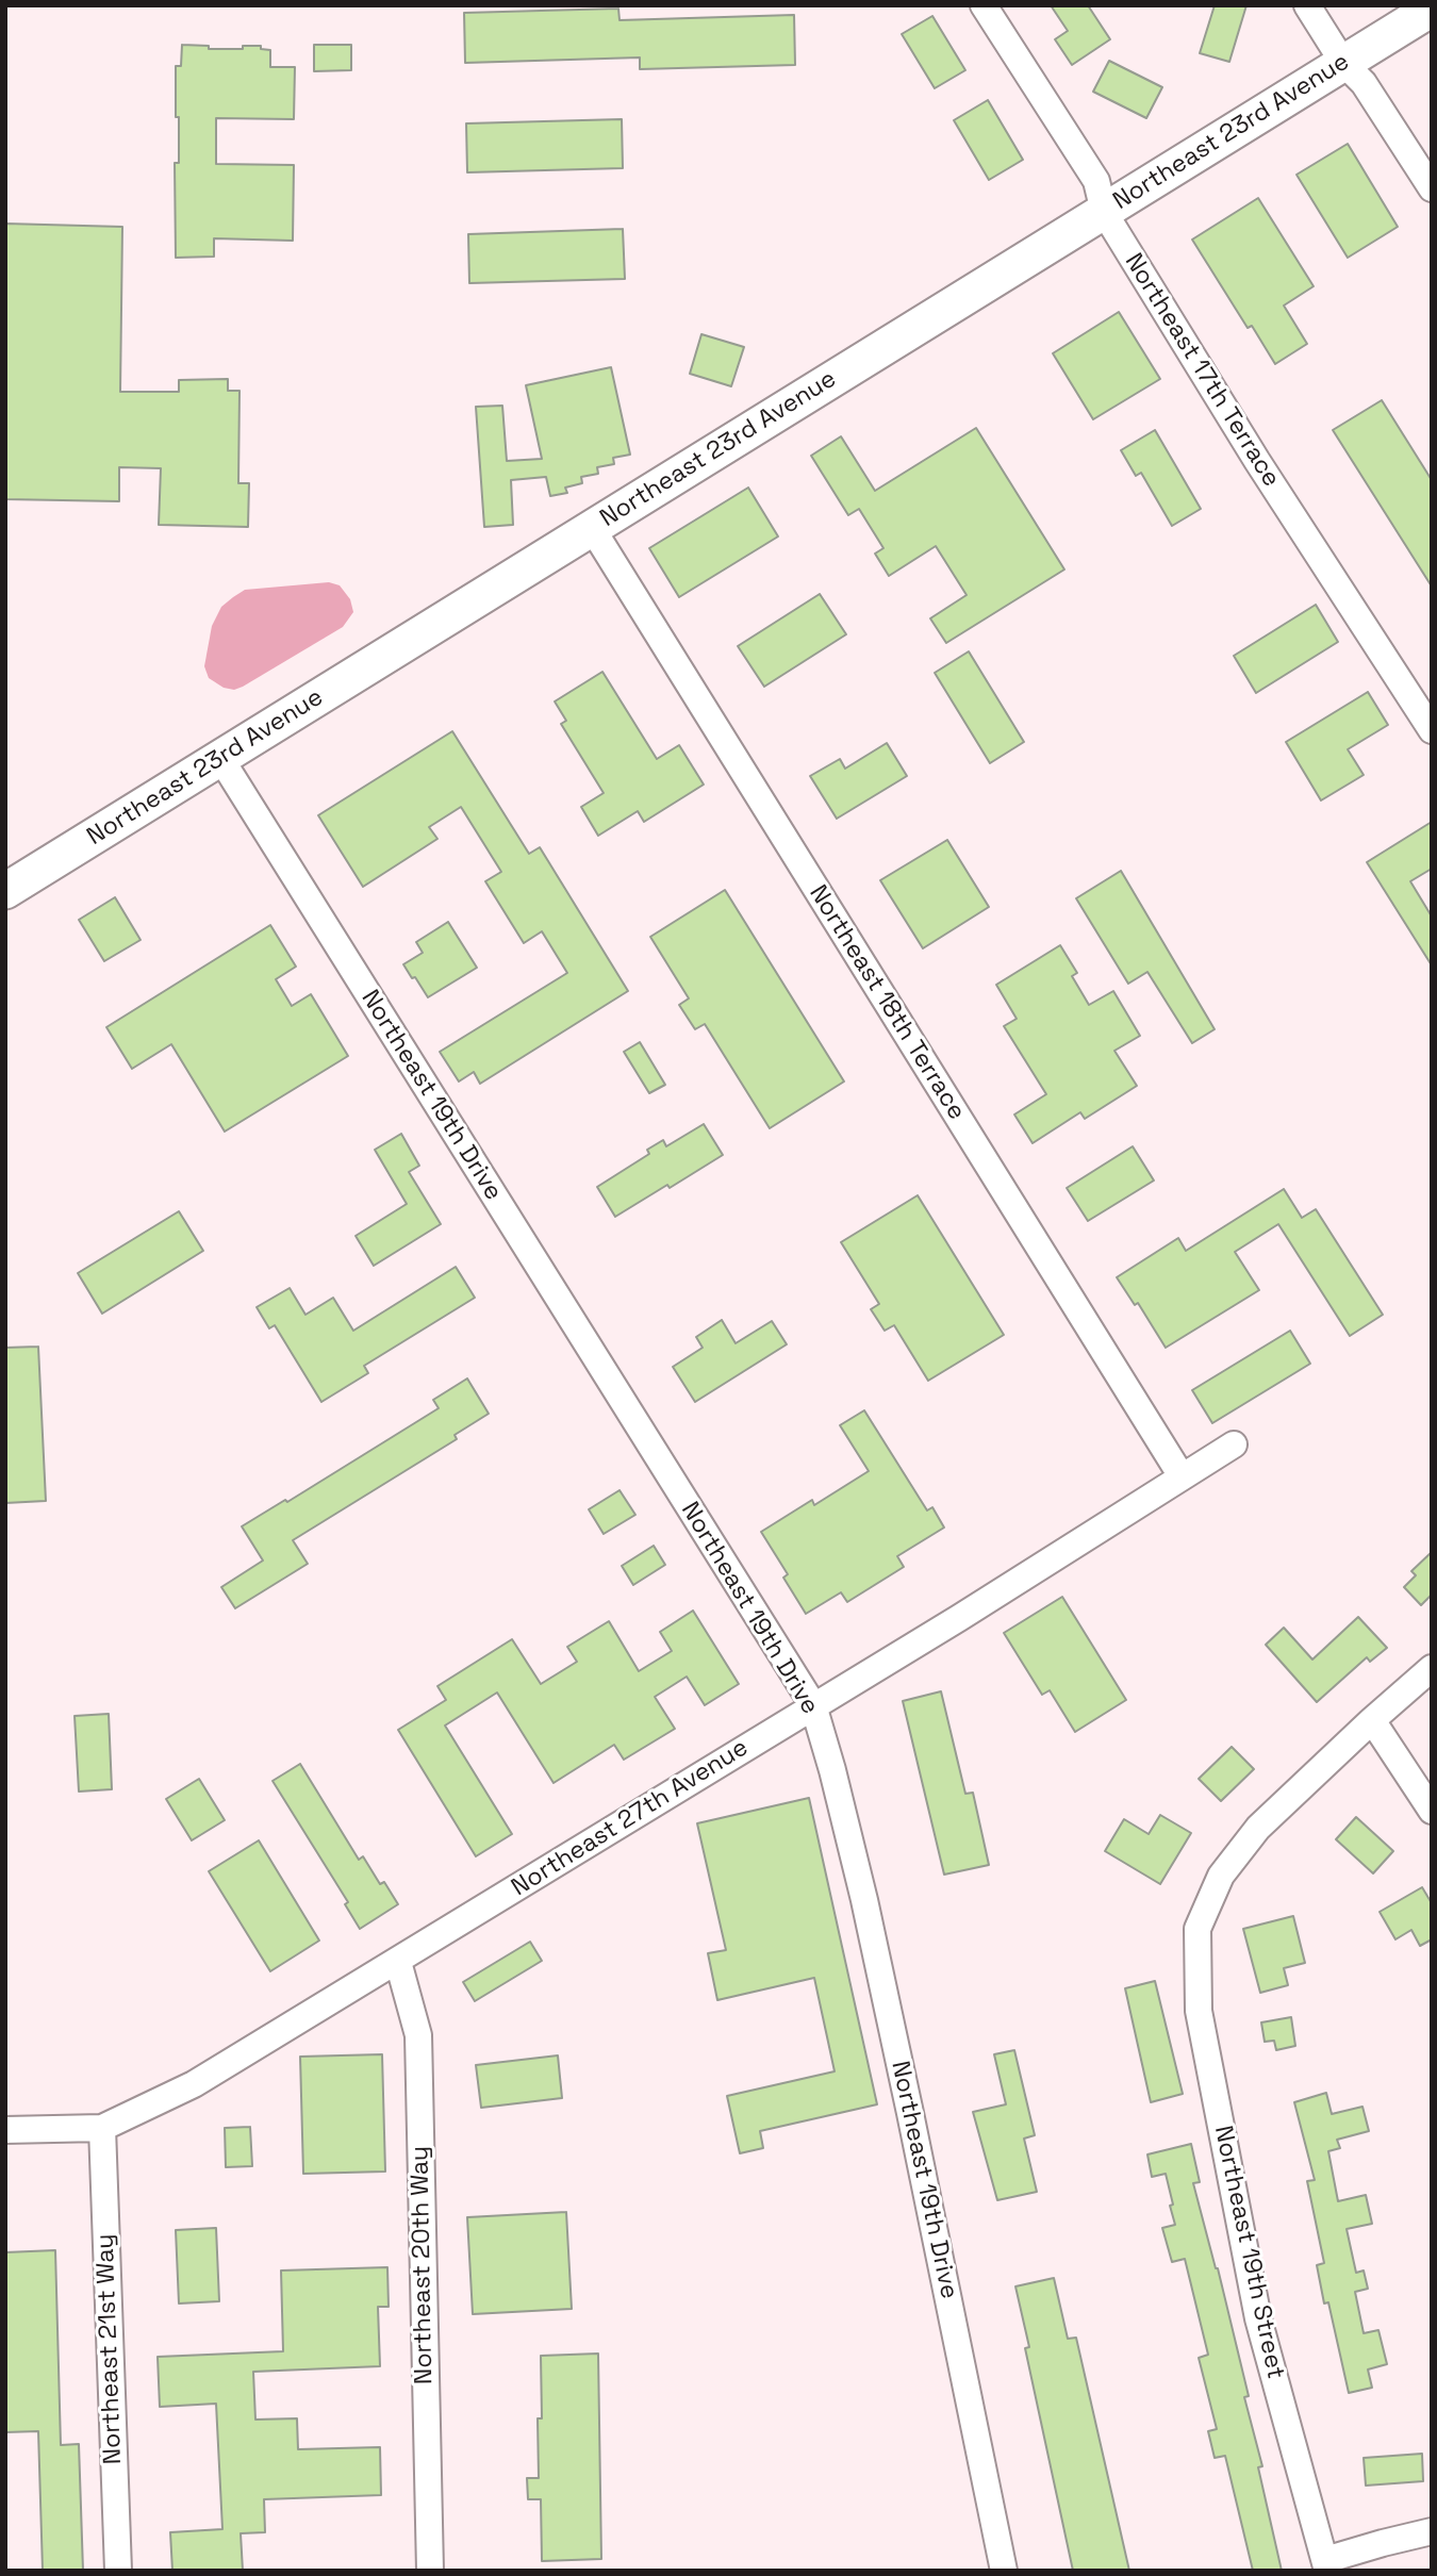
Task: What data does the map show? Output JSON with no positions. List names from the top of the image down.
{
  "streets": {
    "main road": ["Northeast 23rd Avenue"],
    "street": [
      "Northeast 17th Terrace",
      "Northeast 18th Terrace",
      "Northeast 19th Drive",
      "Northeast 27th Avenue",
      "Northeast 19th Street",
      "Northeast 20th Way",
      "Northeast 21st Way"
    ]
  },
  "crossings": [
    ["Northeast 23rd Avenue", "Northeast 17th Terrace"],
    ["Northeast 23rd Avenue", "Northeast 18th Terrace"],
    ["Northeast 23rd Avenue", "Northeast 19th Drive"],
    ["Northeast 18th Terrace", "Northeast 27th Avenue"],
    ["Northeast 19th Drive", "Northeast 27th Avenue"],
    ["Northeast 27th Avenue", "Northeast 20th Way"],
    ["Northeast 27th Avenue", "Northeast 21st Way"]
  ]
}
